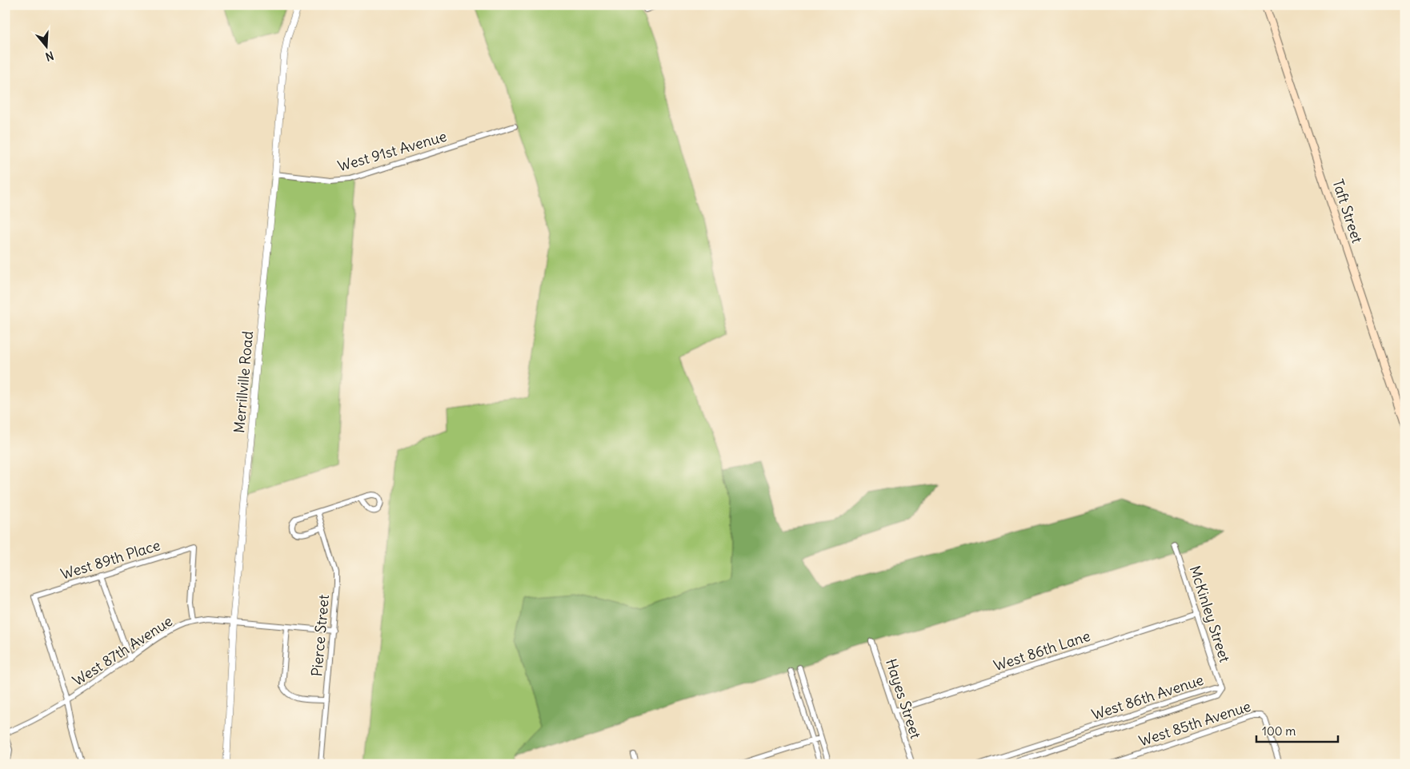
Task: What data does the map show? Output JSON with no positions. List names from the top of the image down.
{
  "streets": {
    "main road": ["Taft Street"],
    "street": [
      "West 91st Avenue",
      "Merrillville Road",
      "West 89th Place",
      "McKinley Street",
      "Pierce Street",
      "West 87th Avenue",
      "West 86th Lane",
      "West 86th Avenue",
      "Hayes Street",
      "West 85th Avenue"
    ]
  },
  "crossings": [
    ["West 91st Avenue", "Merrillville Road"],
    ["Merrillville Road", "West 87th Avenue"],
    ["West 89th Place", "West 87th Avenue"],
    ["McKinley Street", "West 86th Lane"],
    ["McKinley Street", "West 86th Avenue"],
    ["Pierce Street", "West 87th Avenue"],
    ["West 86th Lane", "Hayes Street"]
  ],
  "scale_bar": "100 m",
  "north": "bottom"
}
